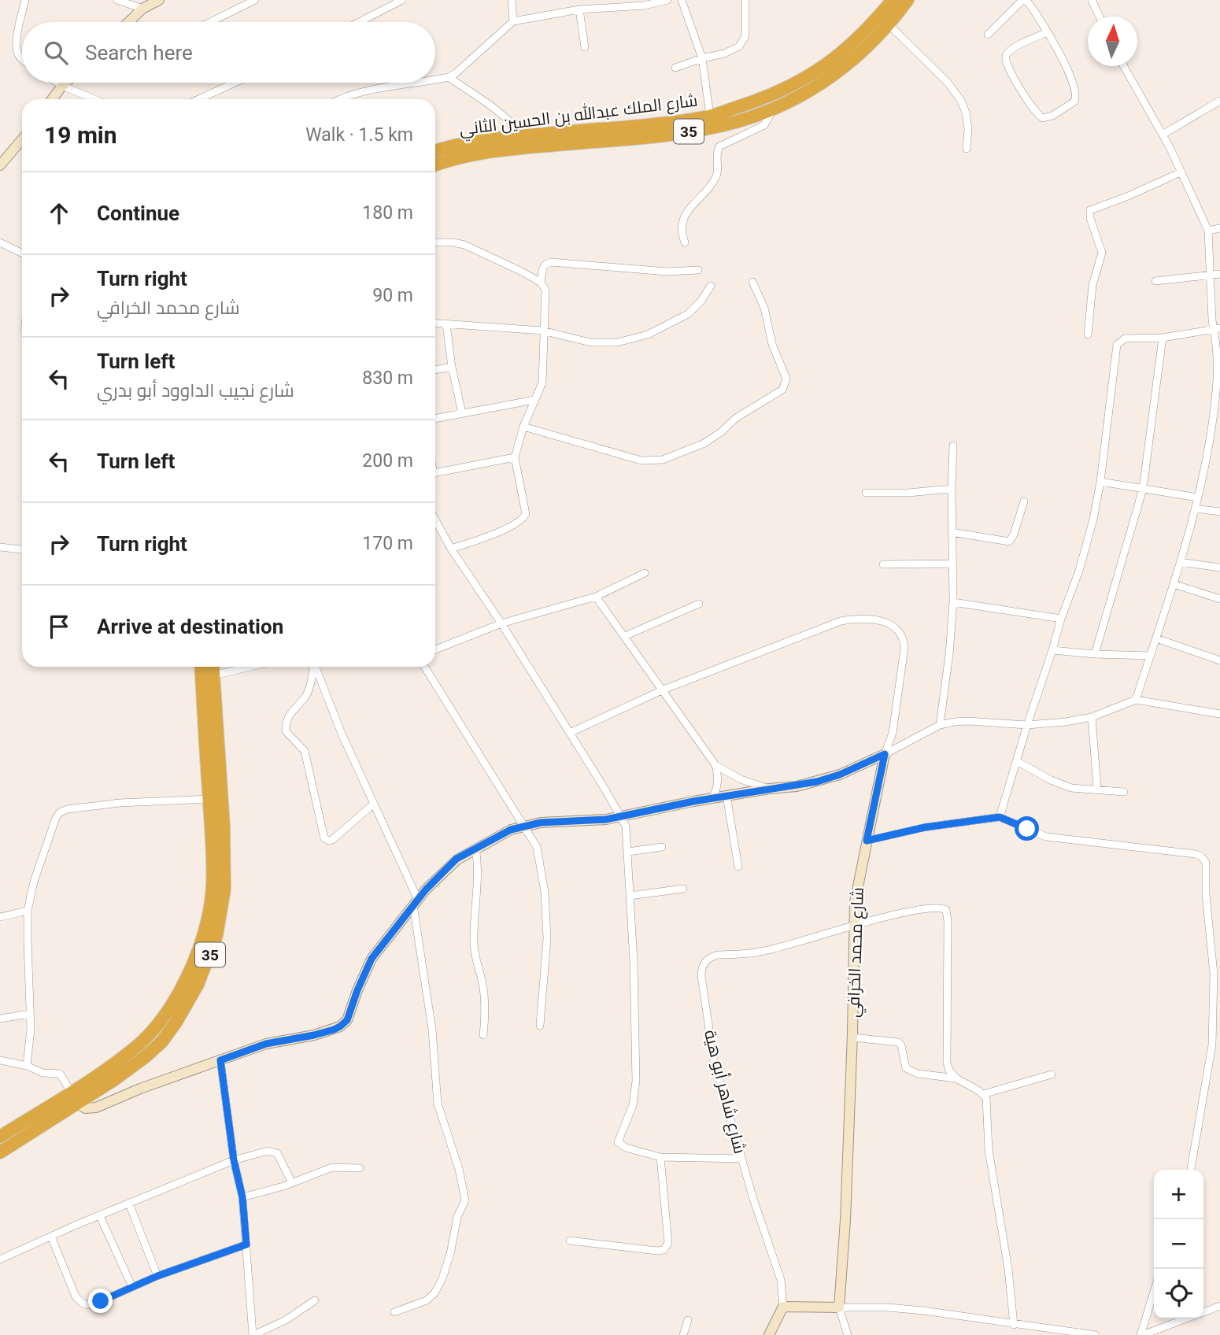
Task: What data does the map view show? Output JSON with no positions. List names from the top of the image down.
{
  "streets": {
    "highway": ["شارع الملك عبدالله بن الحسين الثاني", "35"],
    "street": ["شارع محمد الخرافي", "شارع شاهر أبو هية"]
  },
  "crossings": [
    ["شارع محمد الخرافي", "شارع شاهر أبو هية"]
  ],
  "north": "top",
  "page": {
    "search": "Search here",
    "heading": ["19 min", "Walk · 1.5 km"],
    "list": [
      ["Continue", "180 m"],
      ["Turn right", "شارع محمد الخرافي", "90 m"],
      ["Turn left", "شارع نجيب الداوود أبو بدري", "830 m"],
      ["Turn left", "200 m"],
      ["Turn right", "170 m"],
      "Arrive at destination"
    ],
    "map_buttons": ["+", "−"]
  }
}
